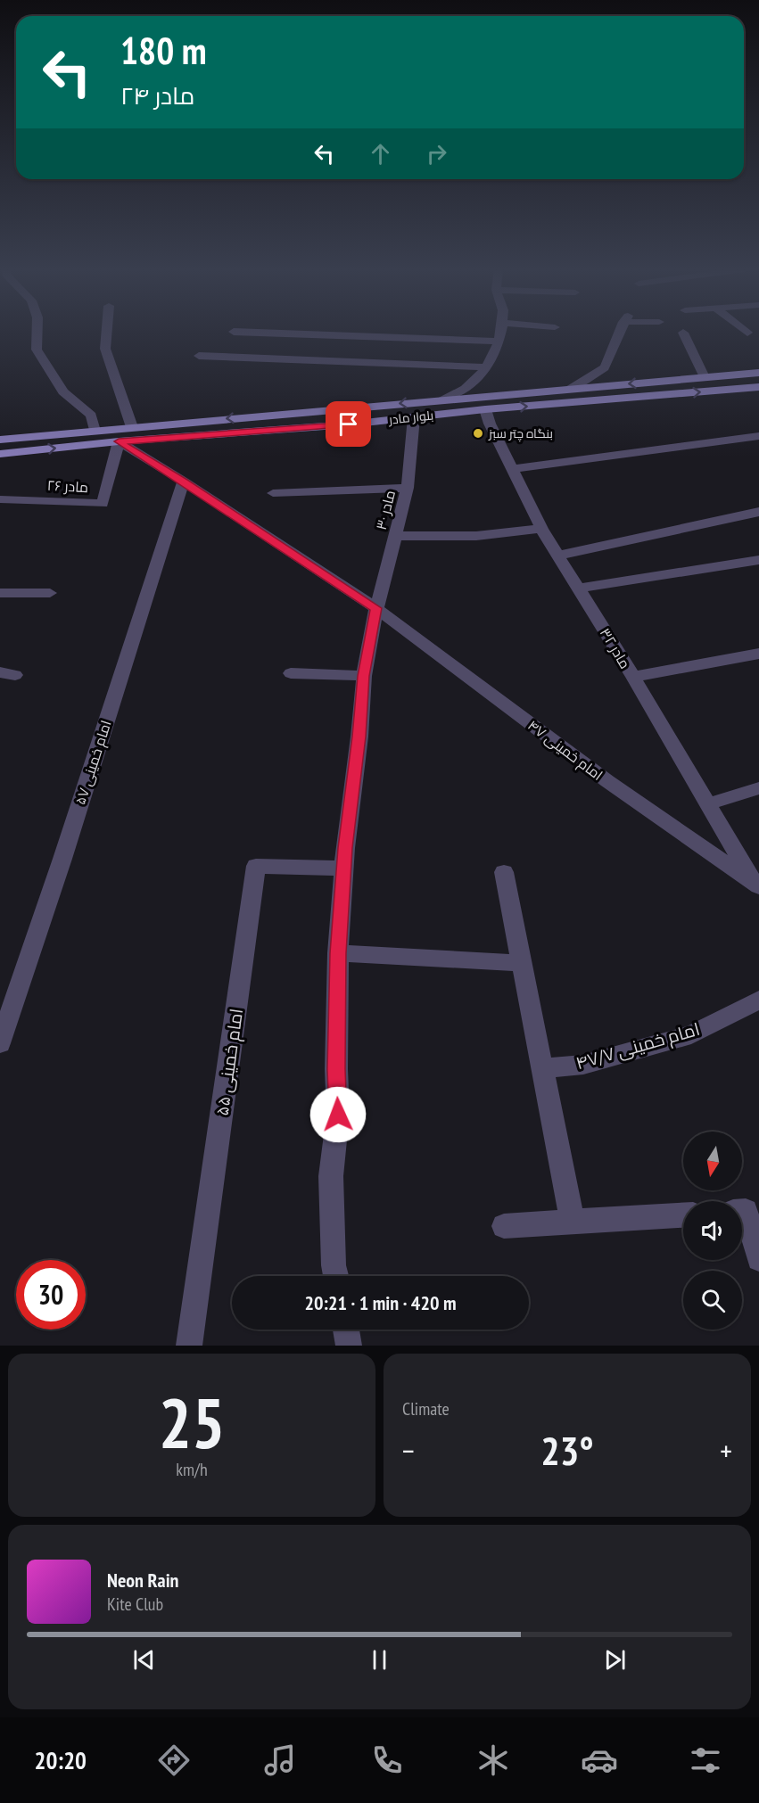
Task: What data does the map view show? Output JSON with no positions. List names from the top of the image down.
{
  "streets": {
    "main road": ["بلوار مادر"],
    "street": [
      "مادر ۲۶",
      "مادر ۳۰",
      "مادر ۳۲",
      "امام خمینی ۴۷",
      "امام خمینی ۵۷",
      "امام خمینی ۴۷/۷",
      "امام خمینی ۵۵"
    ]
  },
  "crossings": [
    ["بلوار مادر", "مادر ۲۶"],
    ["بلوار مادر", "مادر ۳۰"],
    ["بلوار مادر", "مادر ۳۲"],
    ["بلوار مادر", "امام خمینی ۴۷"],
    ["مادر ۲۶", "امام خمینی ۴۷"],
    ["مادر ۳۰", "امام خمینی ۴۷"],
    ["مادر ۳۰", "امام خمینی ۵۵"],
    ["مادر ۳۲", "امام خمینی ۴۷"],
    ["امام خمینی ۴۷", "امام خمینی ۵۷"]
  ],
  "places": ["بنگاه چتر سبز"],
  "north": "bottom",
  "page": {
    "turn": ["180 m", "مادر ۲۴"],
    "limit": "30",
    "trip": "20:21 · 1 min · 420 m",
    "tile": [
      ["25", "km/h"],
      "Climate"
    ],
    "heat": ["−", "23°", "+"],
    "song": ["Neon Rain", "Kite Club"],
    "tabs": "20:20"
  }
}
